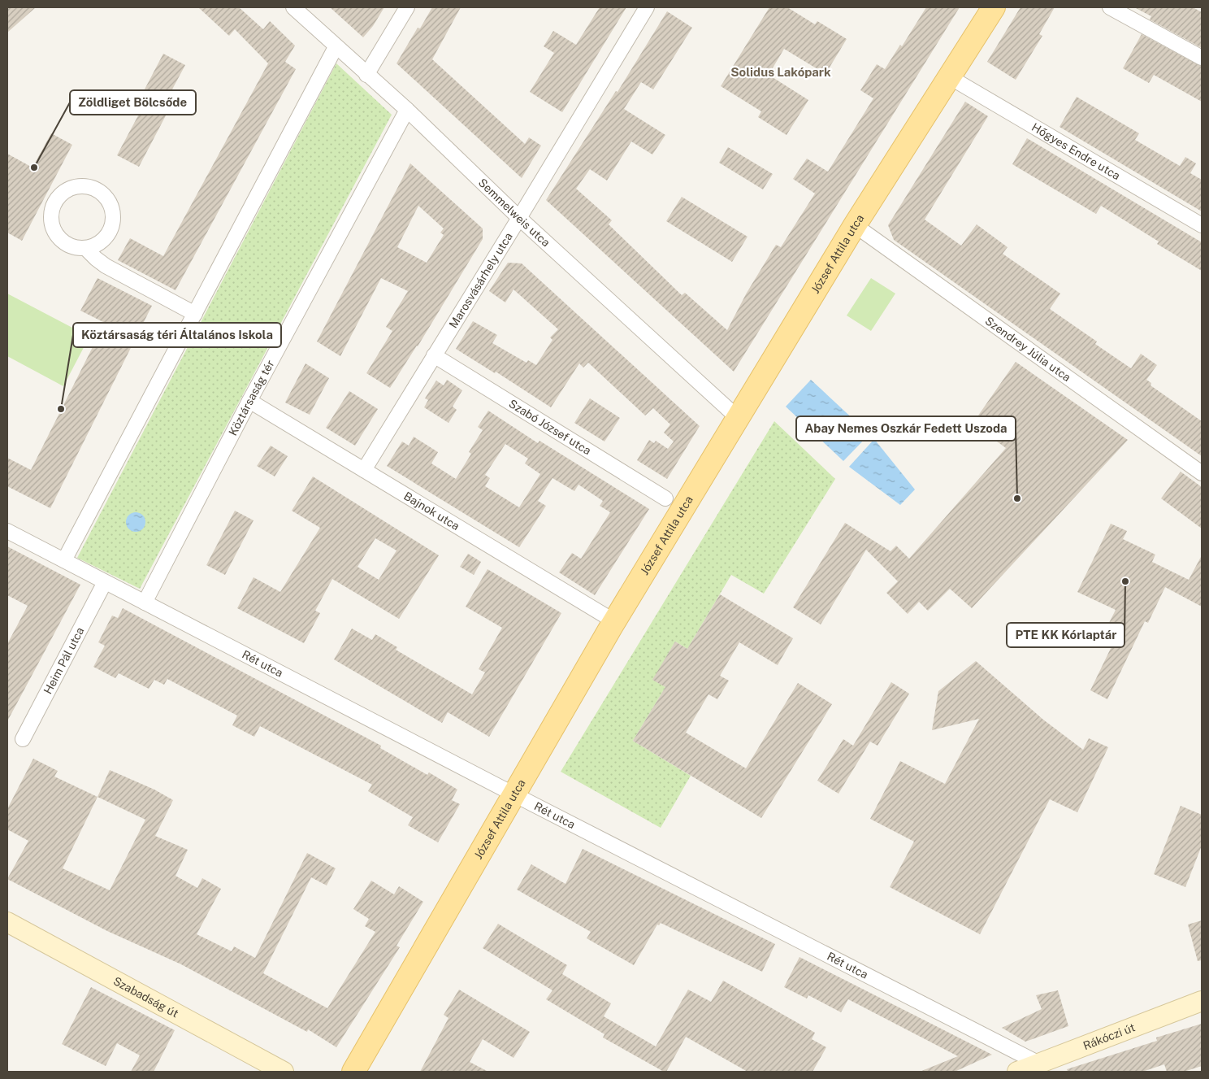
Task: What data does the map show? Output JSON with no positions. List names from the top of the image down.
{
  "streets": {
    "main road": ["József Attila utca"],
    "street": [
      "Hőgyes Endre utca",
      "Semmelweis utca",
      "Marosvásárhely utca",
      "Szendrey Júlia utca",
      "Köztársaság tér",
      "Szabó József utca",
      "Bajnok utca",
      "Heim Pál utca",
      "Rét utca",
      "Szabadság út",
      "Rákóczi út"
    ]
  },
  "crossings": [
    ["Hőgyes Endre utca", "József Attila utca"],
    ["Semmelweis utca", "József Attila utca"],
    ["Semmelweis utca", "Marosvásárhely utca"],
    ["Semmelweis utca", "Köztársaság tér"],
    ["József Attila utca", "Szendrey Júlia utca"],
    ["József Attila utca", "Bajnok utca"],
    ["József Attila utca", "Rét utca"],
    ["Marosvásárhely utca", "Szabó József utca"],
    ["Marosvásárhely utca", "Bajnok utca"],
    ["Köztársaság tér", "Bajnok utca"],
    ["Köztársaság tér", "Rét utca"],
    ["Heim Pál utca", "Rét utca"],
    ["Rét utca", "Rákóczi út"]
  ],
  "districts": ["Solidus Lakópark"],
  "places": [
    "Zöldliget Bölcsőde",
    "Köztársaság téri Általános Iskola",
    "Abay Nemes Oszkár Fedett Uszoda",
    "PTE KK Kórlaptár"
  ]
}
